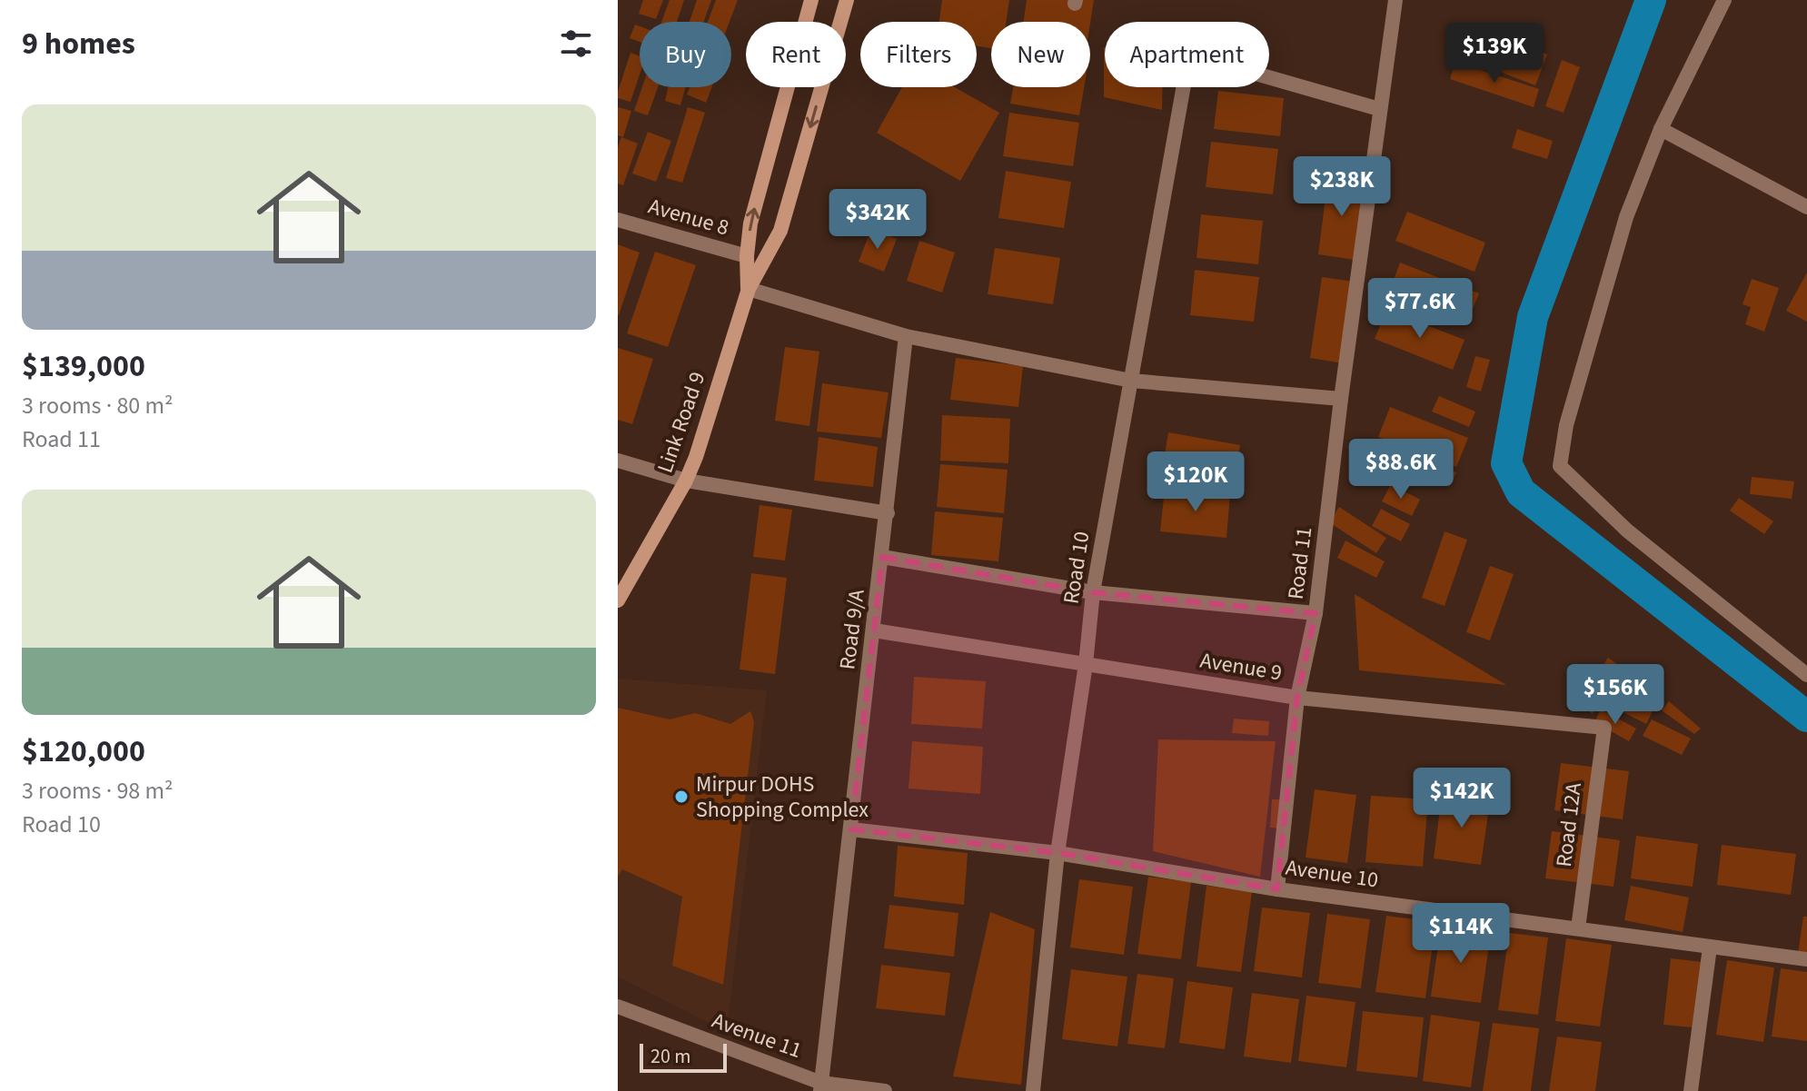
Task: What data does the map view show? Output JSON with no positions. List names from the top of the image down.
{
  "streets": {
    "main road": ["Link Road 9"],
    "street": [
      "Avenue 8",
      "Road 11",
      "Road 10",
      "Road 9/A",
      "Avenue 9",
      "Road 12A",
      "Avenue 10",
      "Avenue 11"
    ]
  },
  "crossings": [
    ["Avenue 8", "Link Road 9"],
    ["Road 11", "Road 10"],
    ["Road 11", "Avenue 9"],
    ["Road 11", "Avenue 10"],
    ["Road 10", "Avenue 9"],
    ["Road 10", "Avenue 10"],
    ["Road 9/A", "Avenue 9"],
    ["Road 9/A", "Avenue 10"],
    ["Road 9/A", "Avenue 11"],
    ["Avenue 9", "Road 12A"],
    ["Road 12A", "Avenue 10"]
  ],
  "places": ["Mirpur DOHS Shopping Complex"],
  "scale_bar": "20 m",
  "page": {
    "heading": "9 homes",
    "chip": [
      "Buy",
      "Rent",
      "Filters",
      "New",
      "Apartment"
    ],
    "price": [
      "$139K",
      "$238K",
      "$342K",
      "$77.6K",
      "$88.6K",
      "$120K",
      "$156K",
      "$142K",
      "$114K"
    ],
    "list": [
      {
        "name": "$139,000",
        "note": "3 rooms · 80 m² · Road 11"
      },
      {
        "name": "$120,000",
        "note": "3 rooms · 98 m² · Road 10"
      }
    ],
    "scale": "20 m"
  }
}
